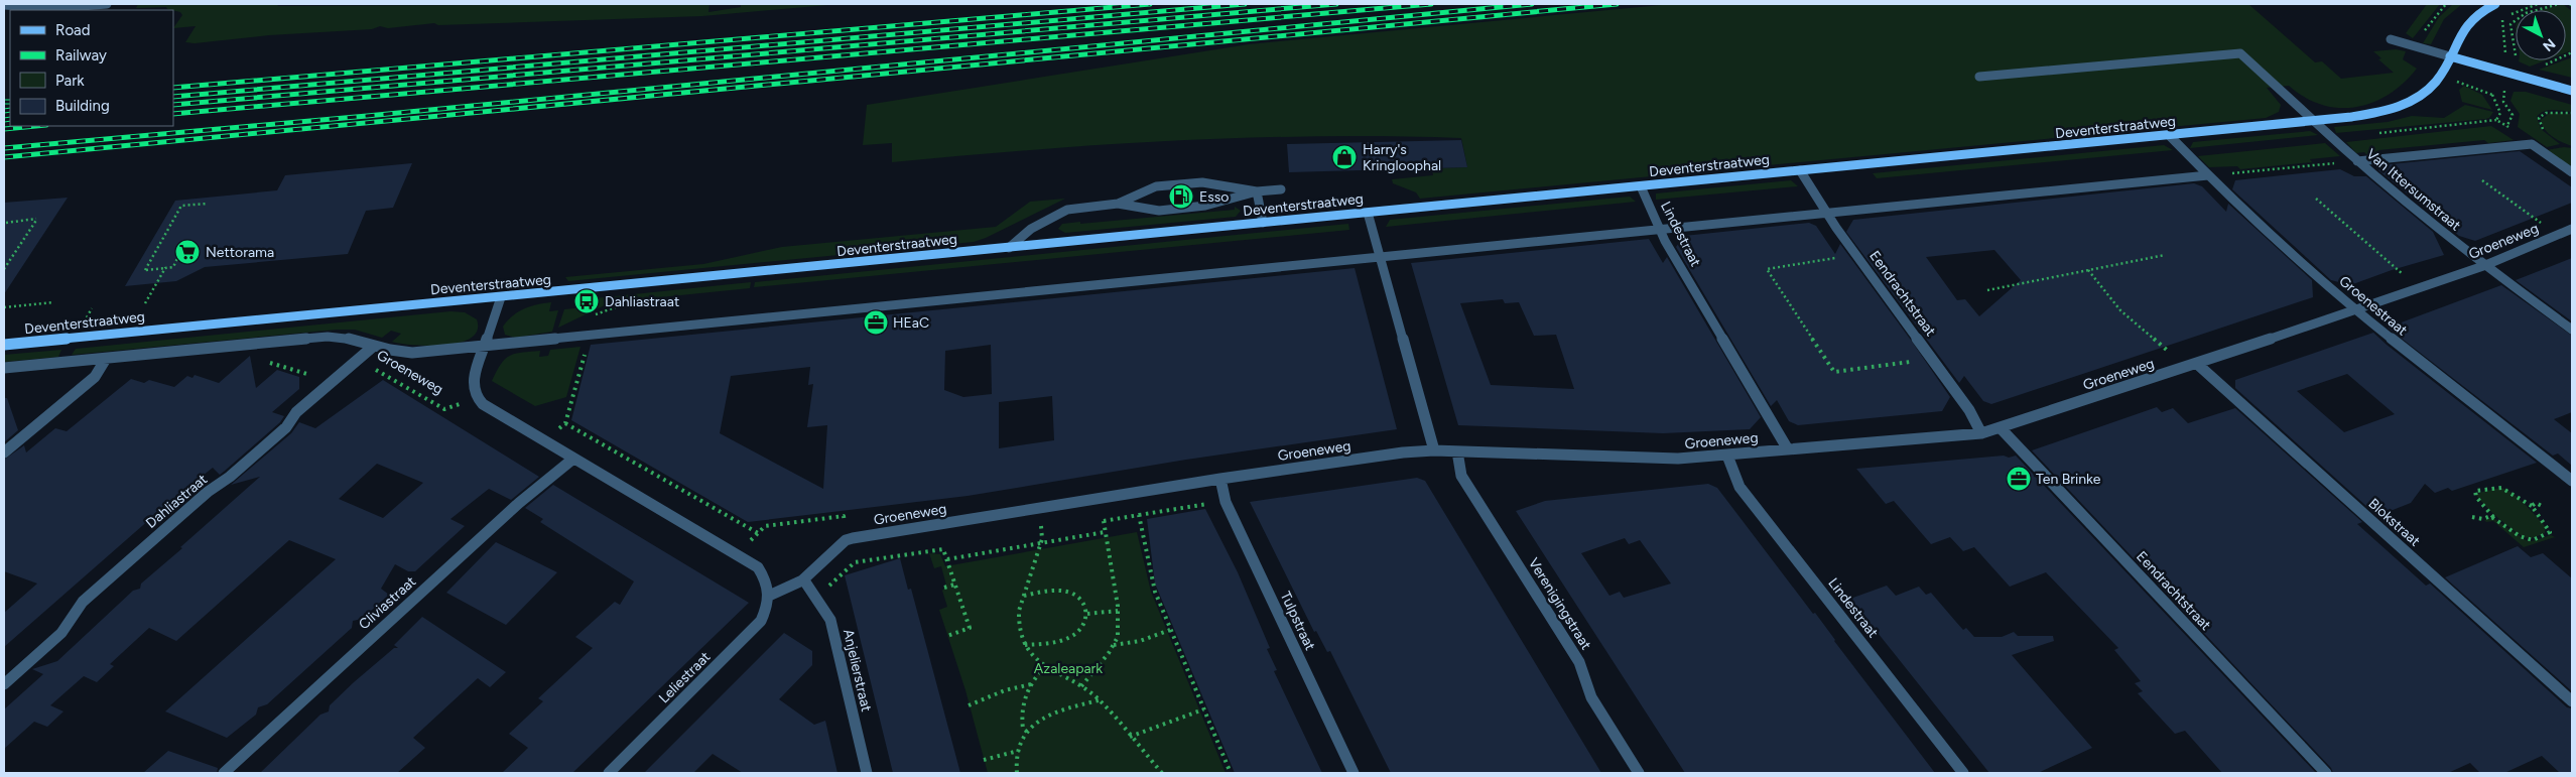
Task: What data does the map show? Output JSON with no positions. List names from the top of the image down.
{
  "streets": {
    "street": [
      "Deventerstraatweg",
      "Van Ittersumstraat",
      "Lindestraat",
      "Groeneweg",
      "Eendrachtstraat",
      "Groenestraat",
      "Dahliastraat",
      "Blokstraat",
      "Cliviastraat",
      "Verenigingstraat",
      "Tulpstraat",
      "Anjelierstraat",
      "Leliestraat"
    ]
  },
  "crossings": [
    ["Deventerstraatweg", "Van Ittersumstraat"],
    ["Deventerstraatweg", "Lindestraat"],
    ["Deventerstraatweg", "Eendrachtstraat"],
    ["Deventerstraatweg", "Groenestraat"],
    ["Van Ittersumstraat", "Groeneweg"],
    ["Lindestraat", "Groeneweg"],
    ["Groeneweg", "Eendrachtstraat"],
    ["Groeneweg", "Groenestraat"],
    ["Groeneweg", "Dahliastraat"],
    ["Groeneweg", "Blokstraat"],
    ["Groeneweg", "Verenigingstraat"],
    ["Groeneweg", "Tulpstraat"]
  ],
  "parks": ["Azaleapark"],
  "places": {
    "shop": ["Harry's Kringloophal"],
    "fuel station": ["Esso"],
    "supermarket": ["Nettorama"],
    "bus stop": ["Dahliastraat"],
    "office": ["HEaC", "Ten Brinke"]
  },
  "legend": [
    "Road",
    "Railway",
    "Park",
    "Building"
  ],
  "north": "bottom right"
}
